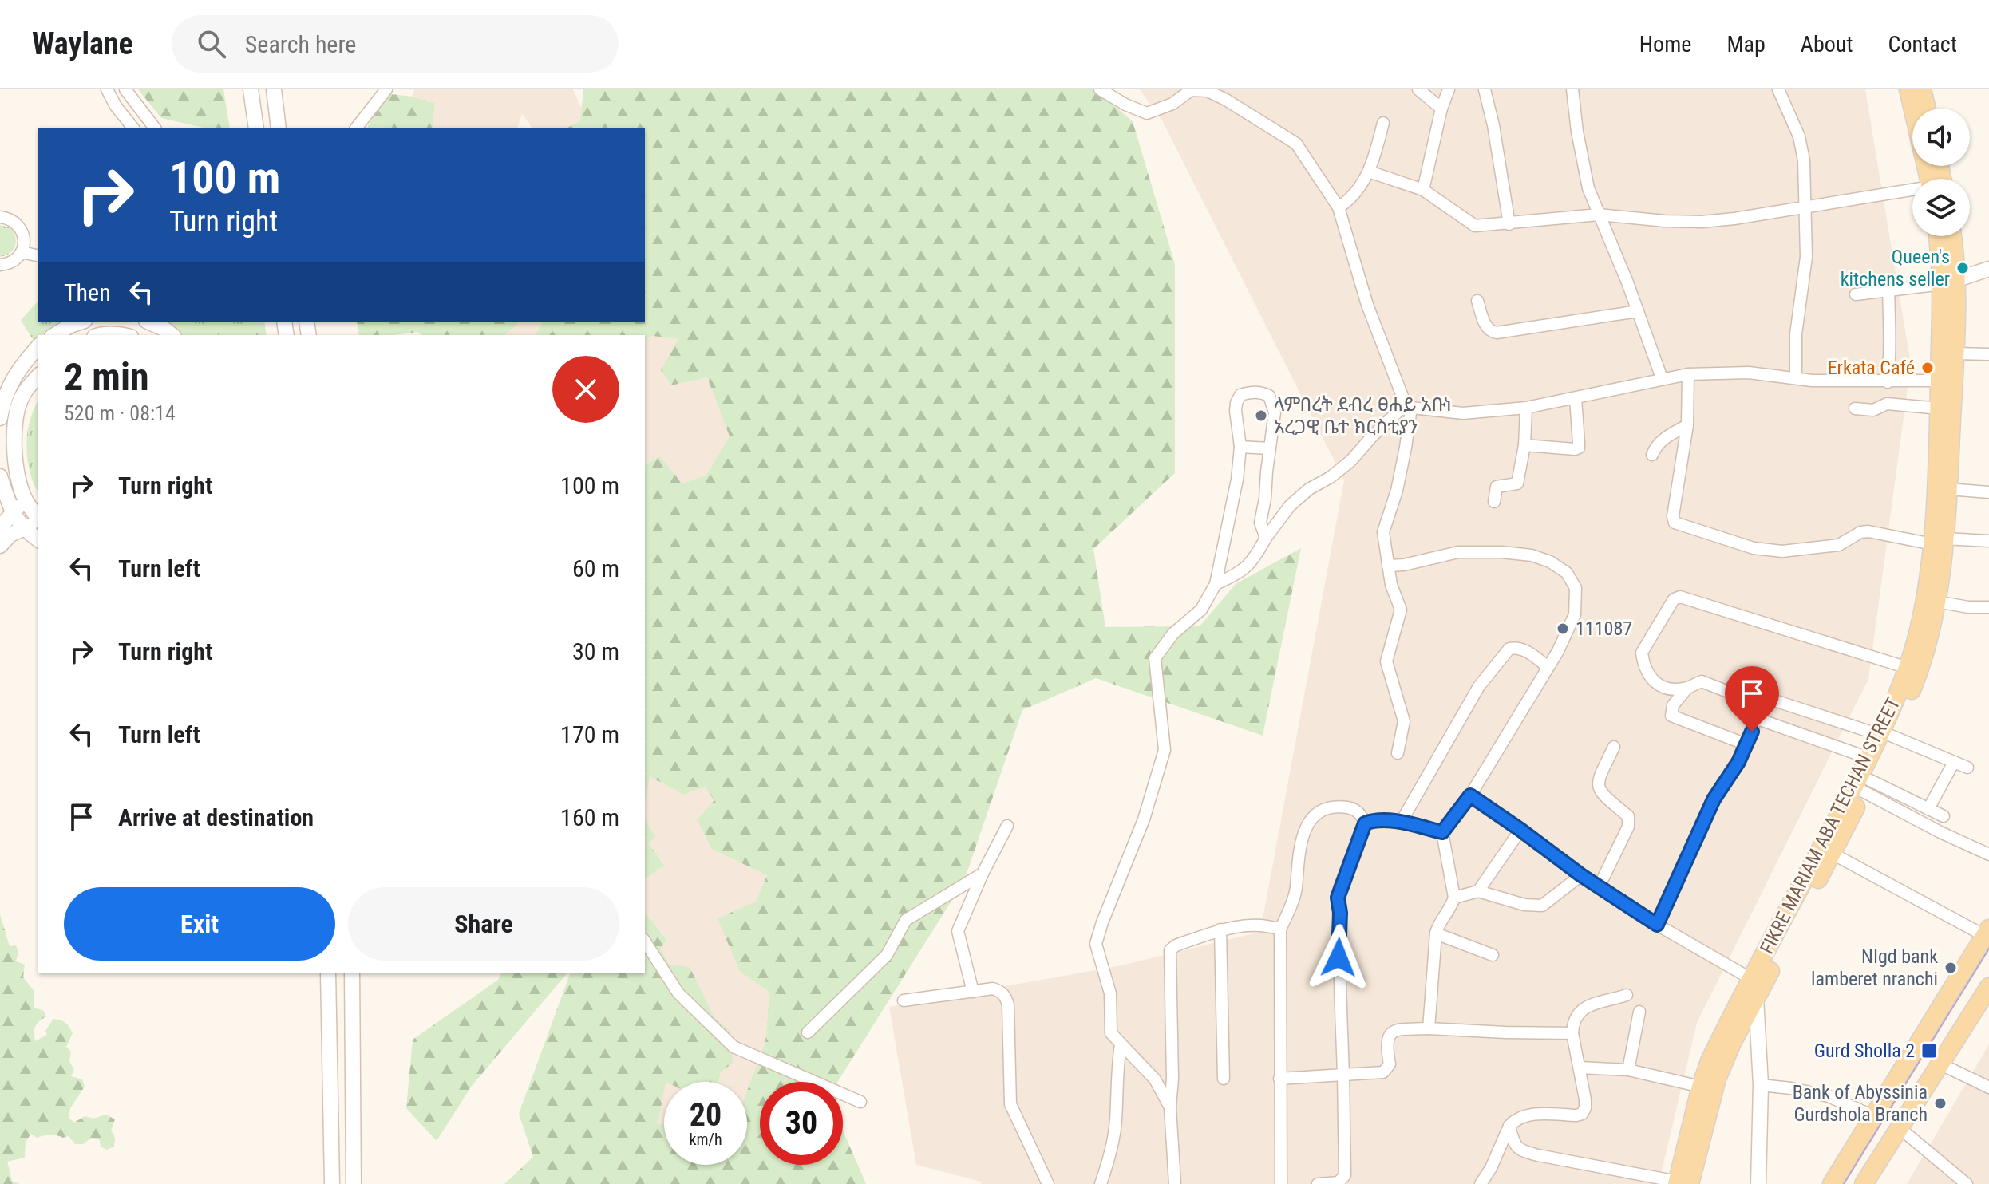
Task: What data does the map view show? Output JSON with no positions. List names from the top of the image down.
{
  "streets": {
    "main road": ["FIKRE MARIAM ABA TECHAN STREET"]
  },
  "places": {
    "other": [
      "Queen's kitchens seller",
      "Erkata Café",
      "ላምበረት ደብረ ፀሐይ አቡነ አረጋዊ ቤተ ክርስቲያን",
      "111087",
      "NIgd bank lamberet nranchi",
      "Bank of Abyssinia Gurdshola Branch"
    ],
    "transit": ["Gurd Sholla 2"]
  },
  "page": {
    "header": "Waylane",
    "search": "Search here",
    "nav": [
      "Home",
      "Map",
      "About",
      "Contact"
    ],
    "turn": ["100 m", "Turn right"],
    "then": "Then",
    "heading": ["2 min", "520 m · 08:14"],
    "list": [
      {
        "name": "Turn right",
        "value": "100 m"
      },
      {
        "name": "Turn left",
        "value": "60 m"
      },
      {
        "name": "Turn right",
        "value": "30 m"
      },
      {
        "name": "Turn left",
        "value": "170 m"
      },
      {
        "name": "Arrive at destination",
        "value": "160 m"
      }
    ],
    "buttons": ["Exit", "Share"],
    "speed": "20 km/h",
    "limit": "30"
  }
}
